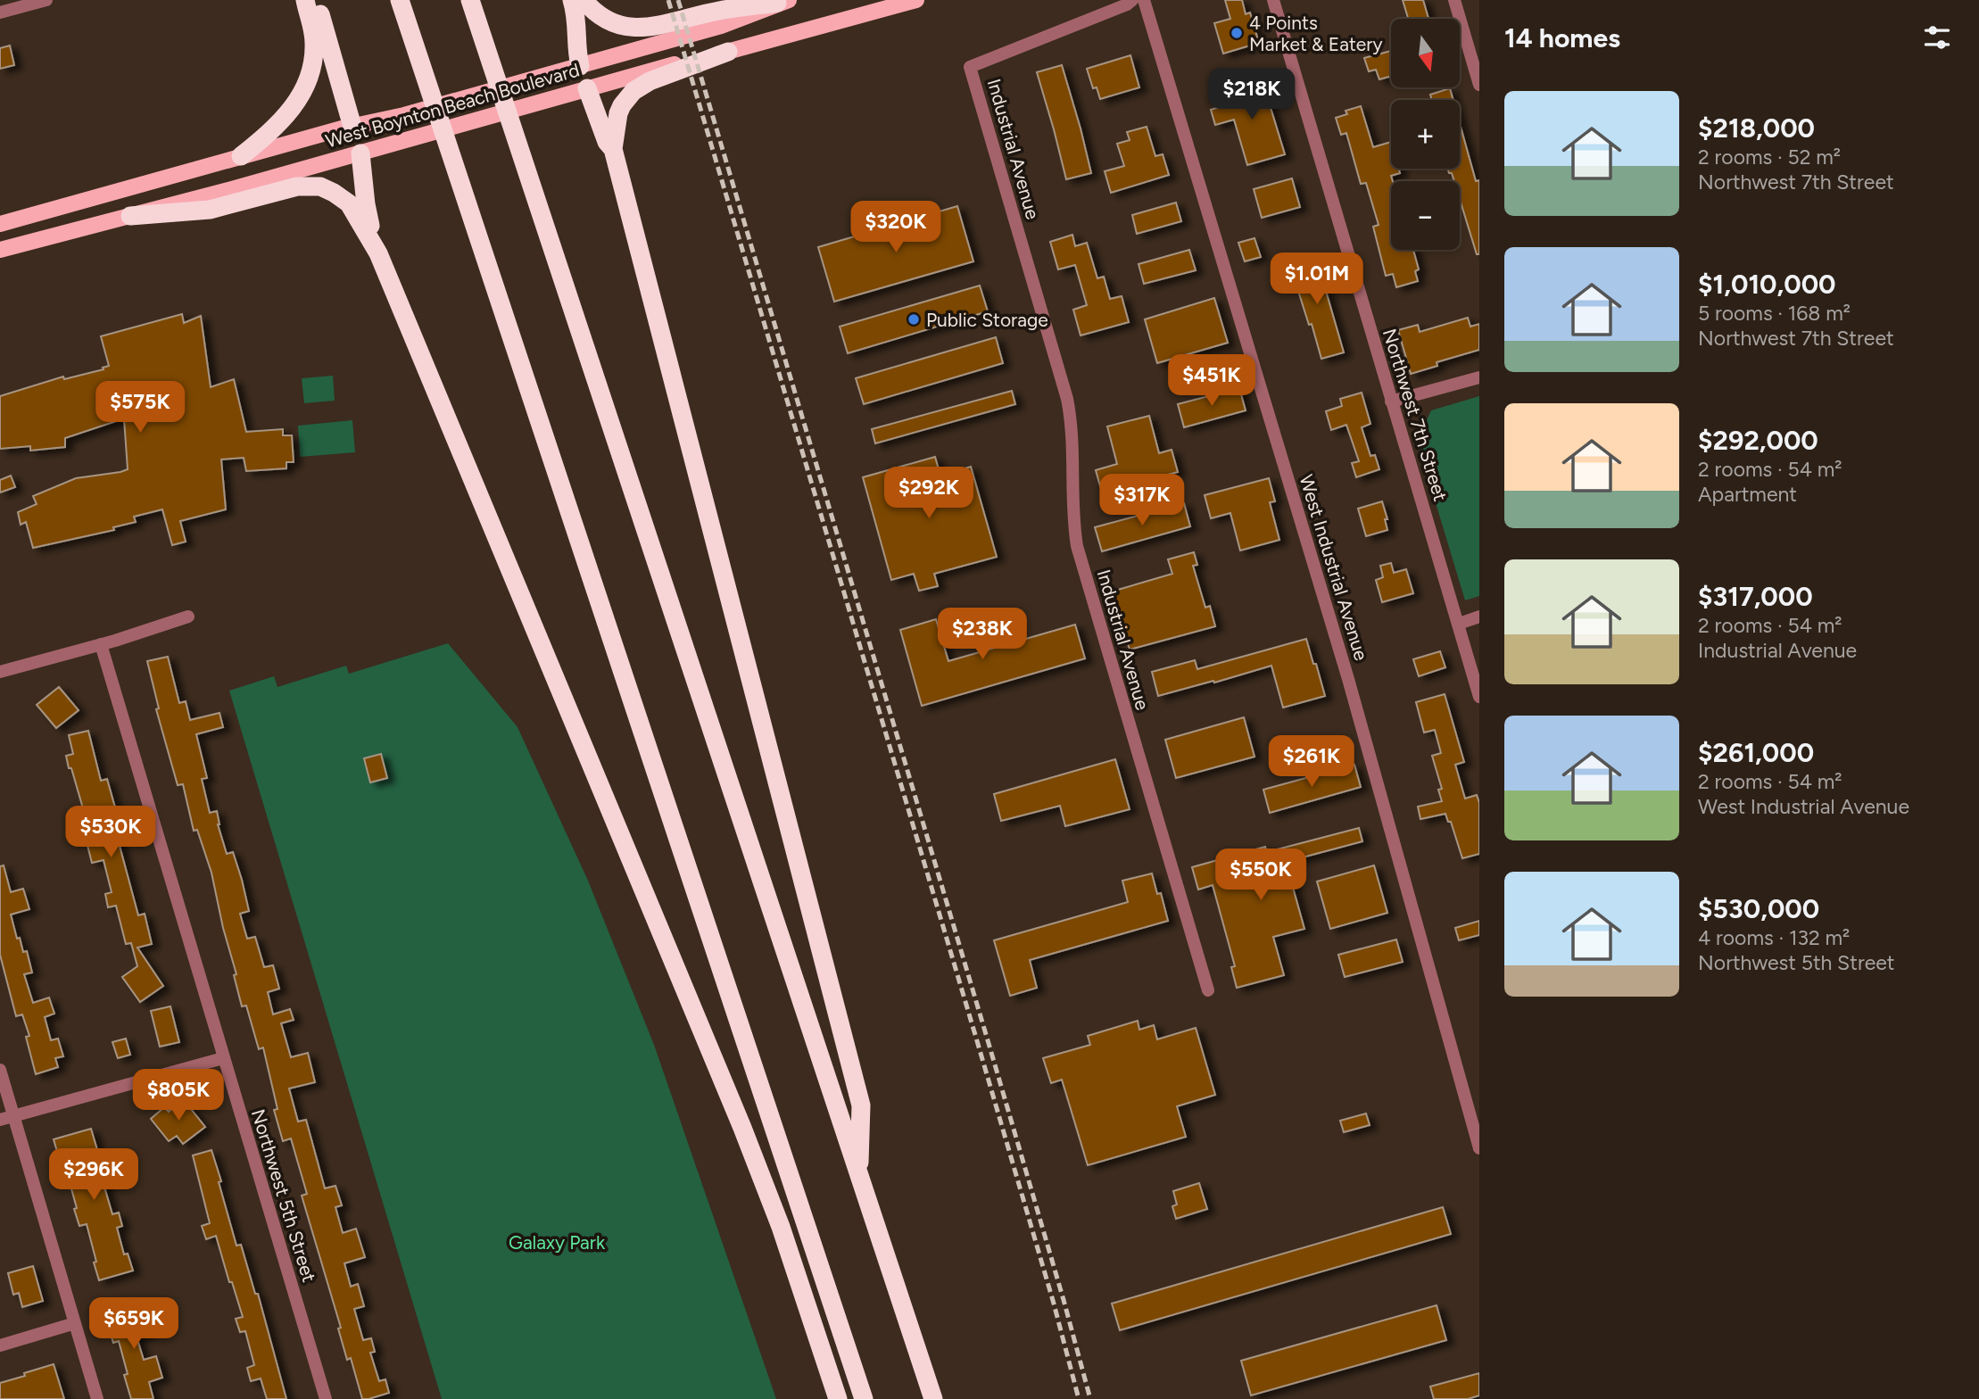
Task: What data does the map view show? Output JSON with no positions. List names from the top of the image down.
{
  "streets": {
    "main road": ["West Boynton Beach Boulevard"],
    "street": [
      "Industrial Avenue",
      "Northwest 7th Street",
      "West Industrial Avenue",
      "Northwest 5th Street"
    ]
  },
  "parks": ["Galaxy Park"],
  "places": ["4 Points Market & Eatery", "Public Storage"],
  "north": "bottom",
  "page": {
    "heading": "14 homes",
    "map_buttons": ["+", "−"],
    "price": [
      "$218K",
      "$320K",
      "$1.01M",
      "$451K",
      "$575K",
      "$292K",
      "$317K",
      "$238K",
      "$261K",
      "$530K",
      "$550K",
      "$805K",
      "$296K",
      "$659K"
    ],
    "list": [
      {
        "name": "$218,000",
        "note": "2 rooms · 52 m² · Northwest 7th Street"
      },
      {
        "name": "$1,010,000",
        "note": "5 rooms · 168 m² · Northwest 7th Street"
      },
      {
        "name": "$292,000",
        "note": "2 rooms · 54 m² · Apartment"
      },
      {
        "name": "$317,000",
        "note": "2 rooms · 54 m² · Industrial Avenue"
      },
      {
        "name": "$261,000",
        "note": "2 rooms · 54 m² · West Industrial Avenue"
      },
      {
        "name": "$530,000",
        "note": "4 rooms · 132 m² · Northwest 5th Street"
      }
    ]
  }
}
